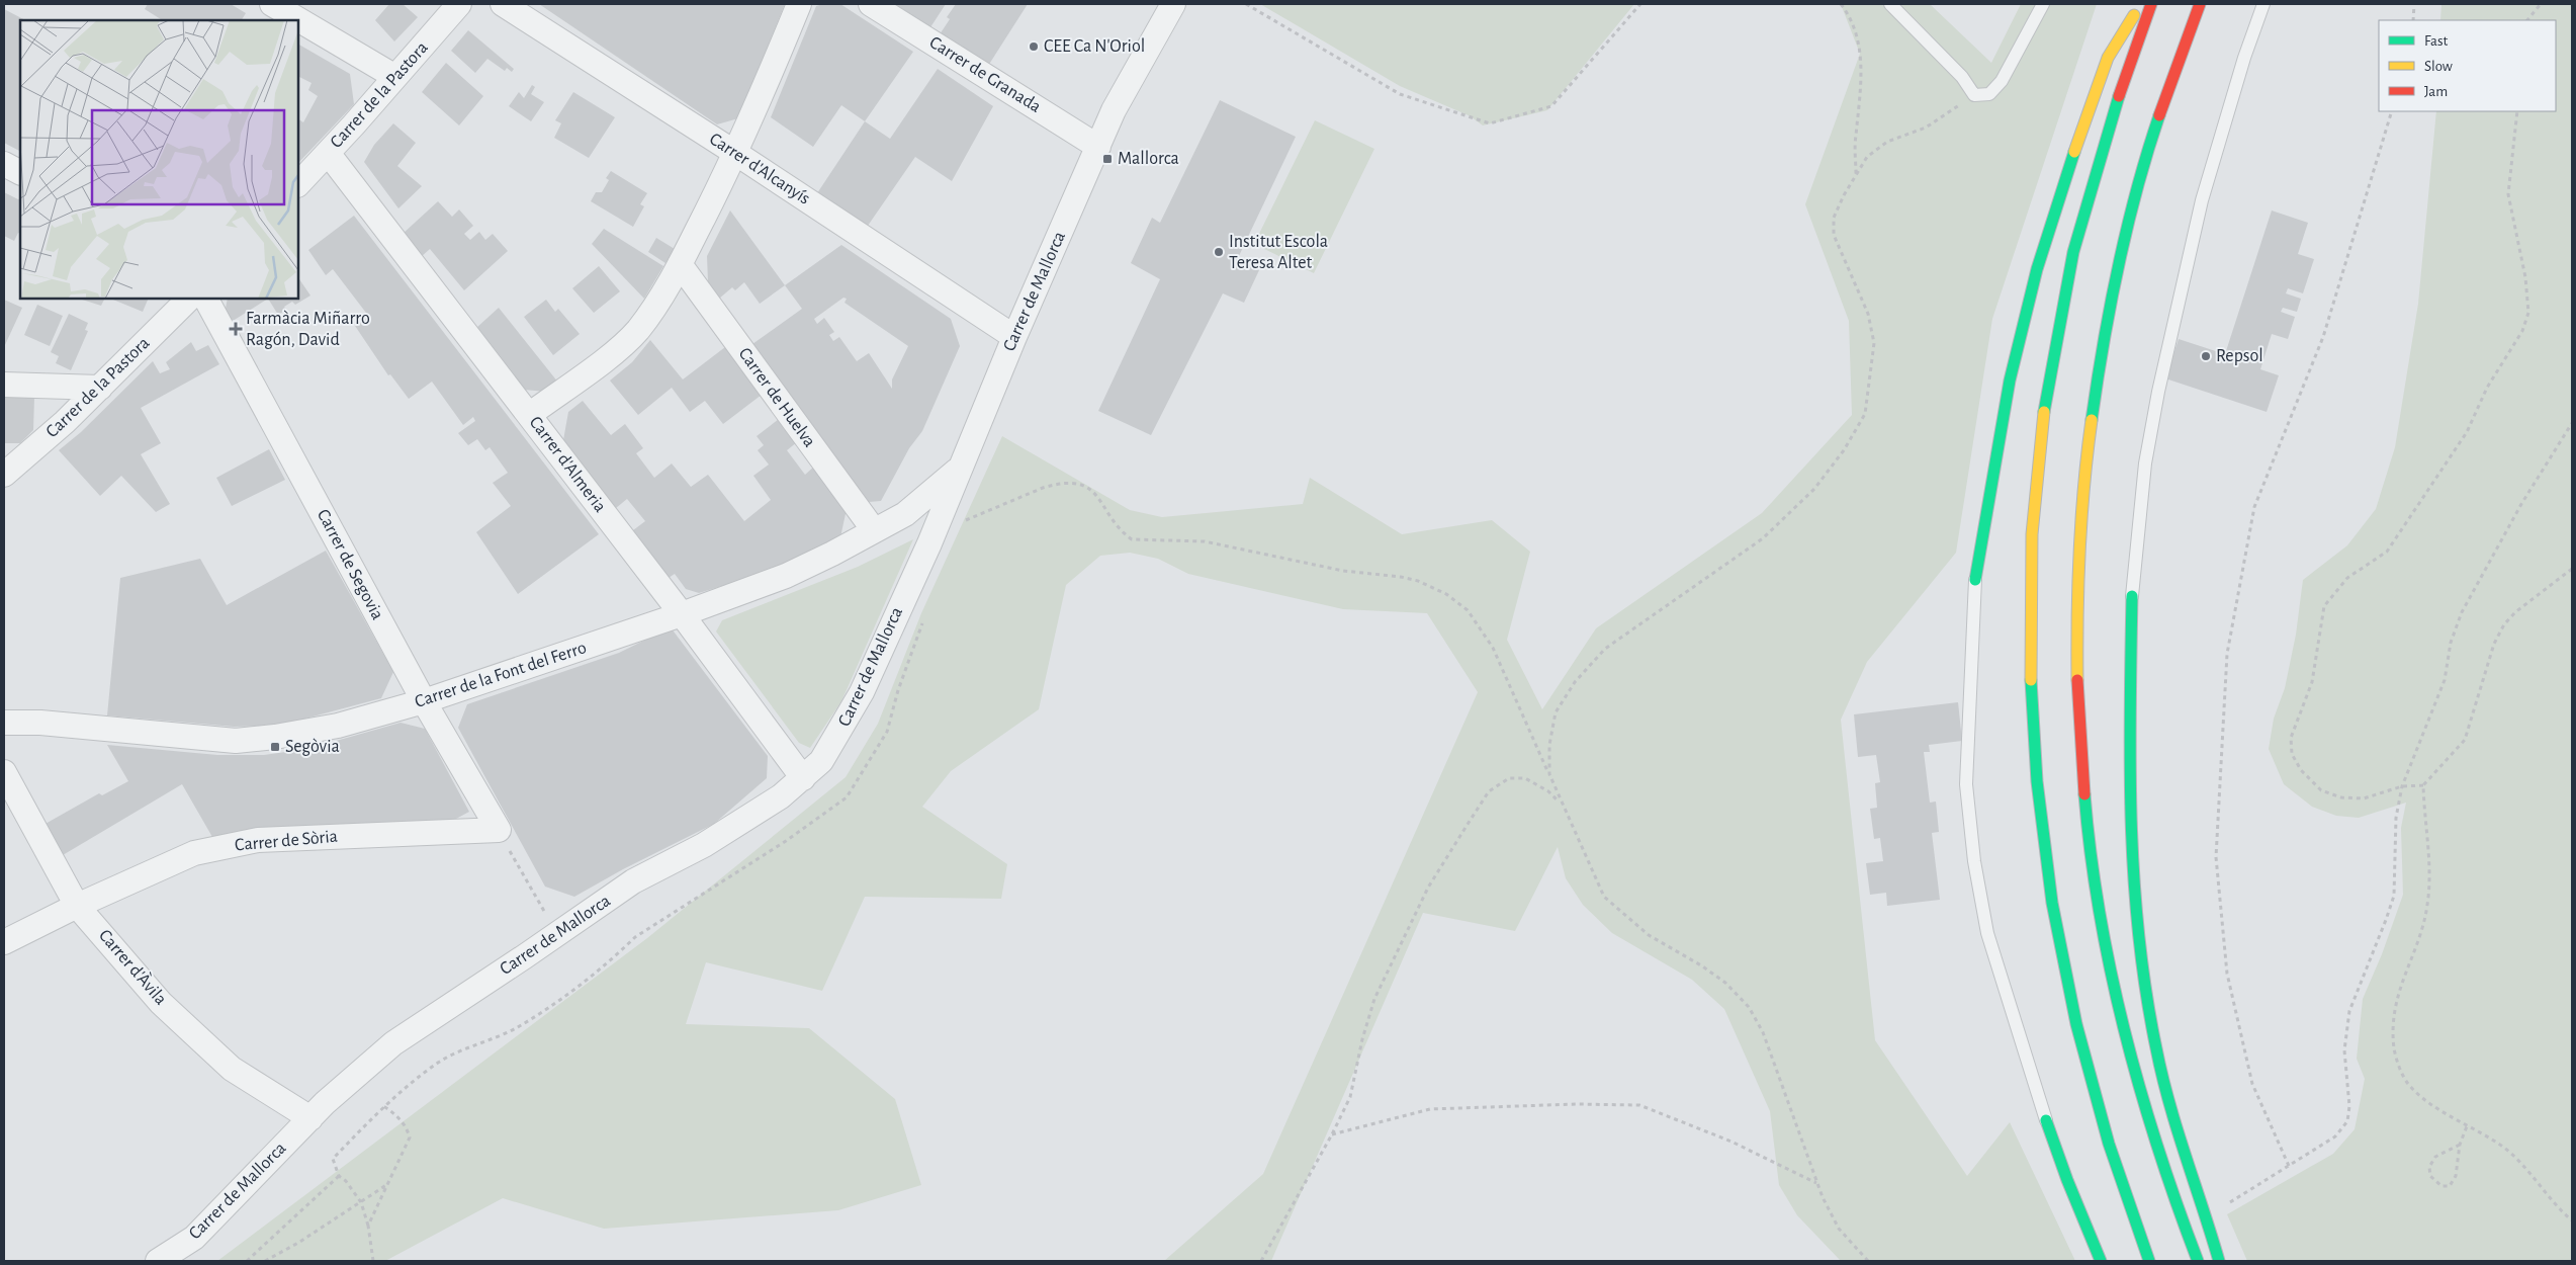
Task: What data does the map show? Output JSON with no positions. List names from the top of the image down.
{
  "streets": {
    "street": [
      "Carrer de Granada",
      "Carrer de la Pastora",
      "Carrer d'Alcanyís",
      "Carrer de Mallorca",
      "Carrer de Huelva",
      "Carrer d'Almeria",
      "Carrer de Segovia",
      "Carrer de la Font del Ferro",
      "Carrer de Sòria",
      "Carrer d'Àvila"
    ]
  },
  "crossings": [
    ["Carrer de Granada", "Carrer de Mallorca"],
    ["Carrer de la Pastora", "Carrer d'Almeria"],
    ["Carrer d'Alcanyís", "Carrer de Mallorca"],
    ["Carrer de Mallorca", "Carrer d'Almeria"],
    ["Carrer de Mallorca", "Carrer de la Font del Ferro"],
    ["Carrer de Mallorca", "Carrer d'Àvila"],
    ["Carrer de Huelva", "Carrer de la Font del Ferro"],
    ["Carrer d'Almeria", "Carrer de la Font del Ferro"],
    ["Carrer de Segovia", "Carrer de la Font del Ferro"],
    ["Carrer de Segovia", "Carrer de Sòria"],
    ["Carrer de Sòria", "Carrer d'Àvila"]
  ],
  "places": {
    "other": ["CEE Ca N'Oriol", "Institut Escola Teresa Altet", "Repsol"],
    "transit": ["Mallorca", "Segòvia"],
    "health": ["Farmàcia Miñarro Ragón, David"]
  },
  "legend": ["Fast", "Slow", "Jam"]
}
